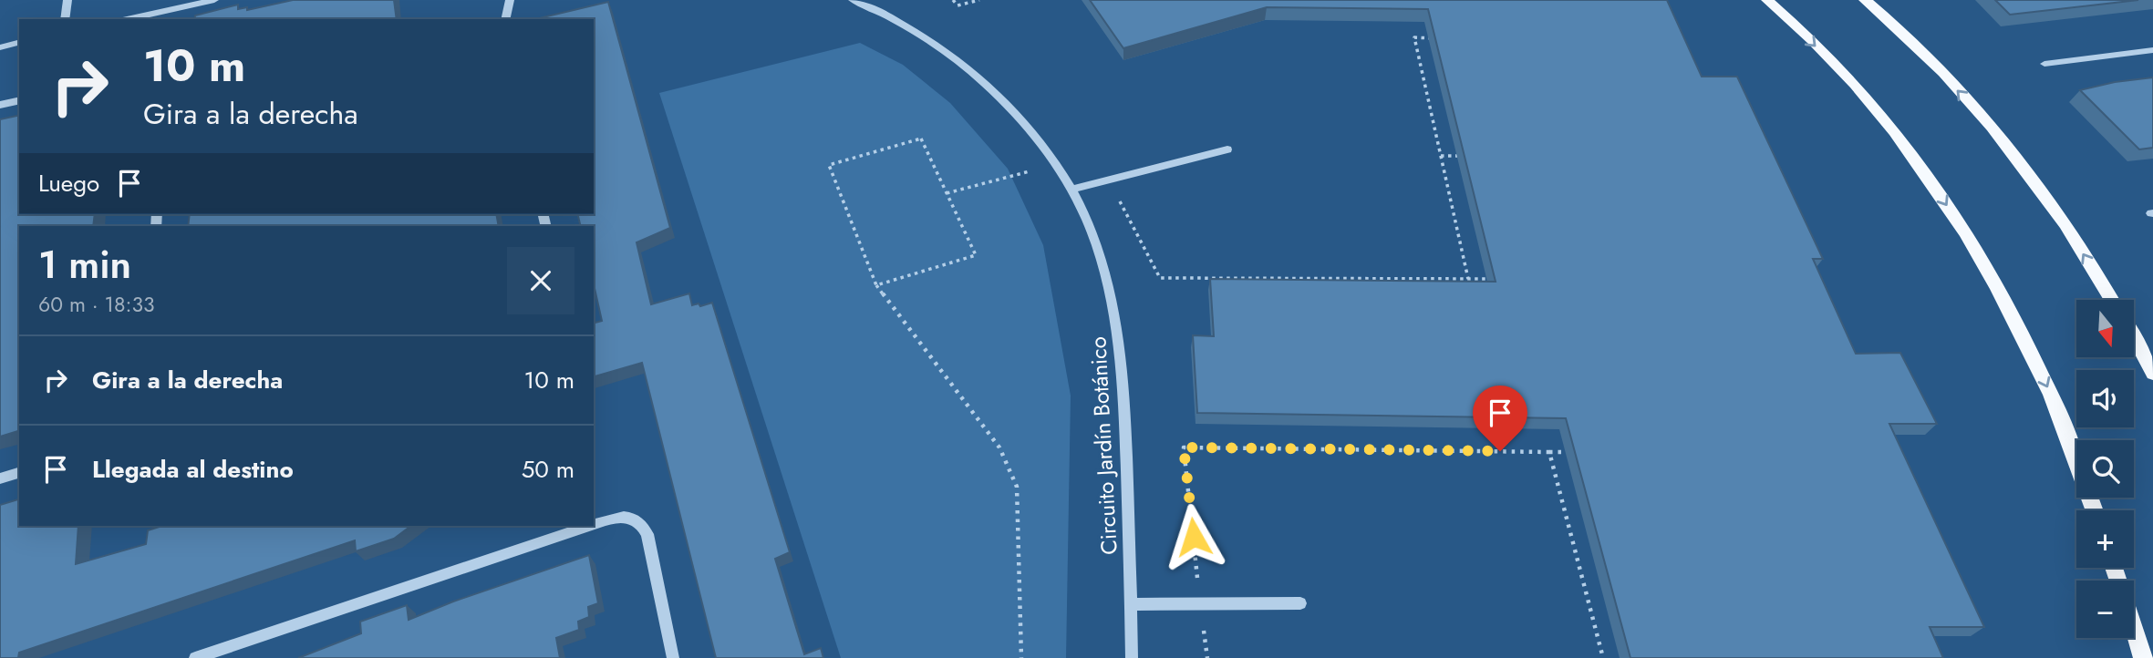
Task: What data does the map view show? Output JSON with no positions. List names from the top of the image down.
{
  "streets": {
    "street": ["Circuito Jardín Botánico"]
  },
  "north": "bottom",
  "page": {
    "turn": ["10 m", "Gira a la derecha"],
    "then": "Luego",
    "heading": ["1 min", "60 m · 18:33"],
    "map_buttons": ["+", "−"],
    "list": [
      {
        "name": "Gira a la derecha",
        "value": "10 m"
      },
      {
        "name": "Llegada al destino",
        "value": "50 m"
      }
    ]
  }
}
